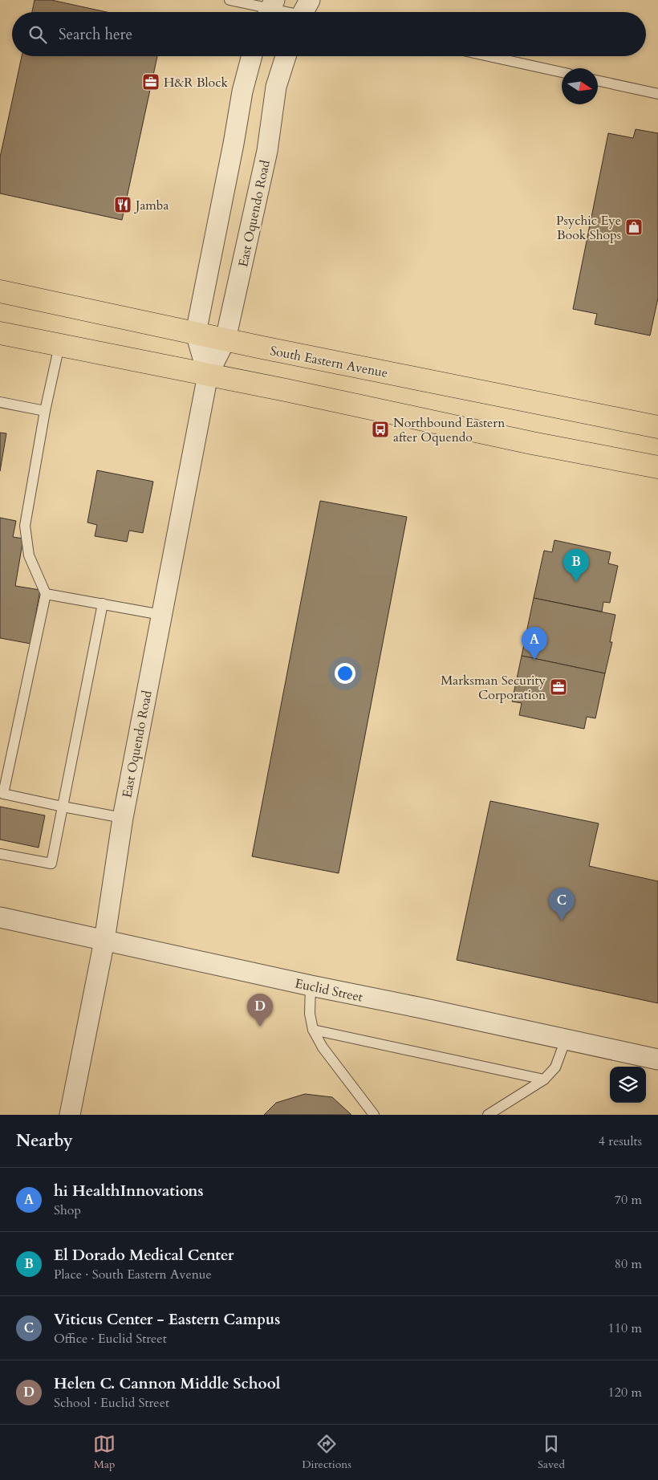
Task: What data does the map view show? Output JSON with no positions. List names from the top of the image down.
{
  "streets": {
    "main road": ["South Eastern Avenue"],
    "street": ["East Oquendo Road", "Euclid Street"]
  },
  "crossings": [
    ["East Oquendo Road", "South Eastern Avenue"],
    ["East Oquendo Road", "Euclid Street"]
  ],
  "places": {
    "office": ["H&R Block", "Marksman Security Corporation"],
    "restaurant": ["Jamba"],
    "shop": ["Psychic Eye Book Shops"],
    "bus stop": ["Northbound Eastern after Oquendo"]
  },
  "north": "right",
  "page": {
    "search": "Search here",
    "pins": [
      "B",
      "A",
      "C",
      "D"
    ],
    "heading": ["Nearby", "4 results"],
    "list": [
      {
        "mark": "A",
        "name": "hi HealthInnovations",
        "note": "Shop",
        "value": "70 m"
      },
      {
        "mark": "B",
        "name": "El Dorado Medical Center",
        "note": "Place · South Eastern Avenue",
        "value": "80 m"
      },
      {
        "mark": "C",
        "name": "Viticus Center - Eastern Campus",
        "note": "Office · Euclid Street",
        "value": "110 m"
      },
      {
        "mark": "D",
        "name": "Helen C. Cannon Middle School",
        "note": "School · Euclid Street",
        "value": "120 m"
      }
    ],
    "nav": ["Map", "Directions", "Saved"]
  }
}
